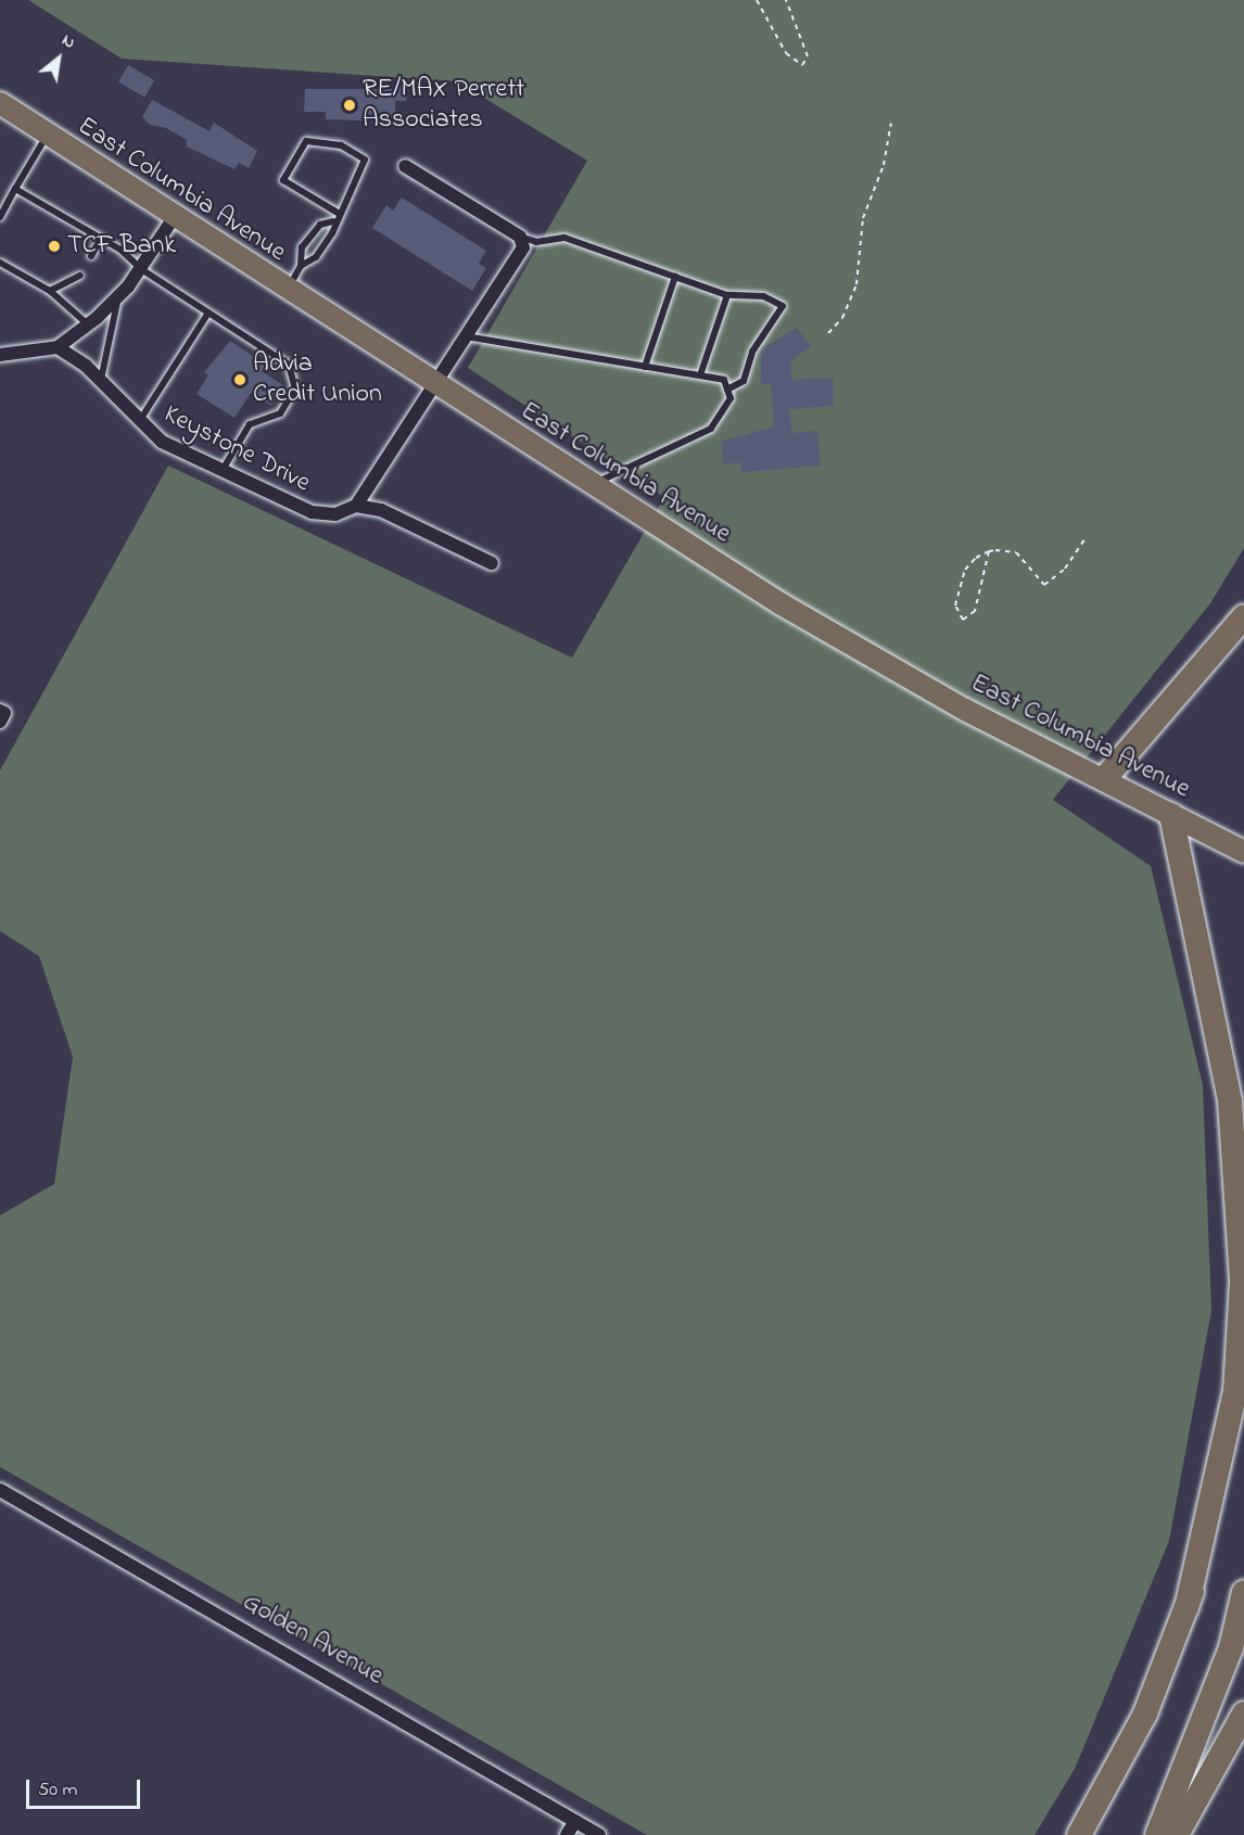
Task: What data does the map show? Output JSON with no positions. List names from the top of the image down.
{
  "streets": {
    "main road": ["East Columbia Avenue"],
    "street": ["Keystone Drive", "Golden Avenue"]
  },
  "places": ["RE/MAX Perrett Associates", "TCF Bank", "Advia Credit Union"],
  "scale_bar": "50 m",
  "north": "top right"
}
